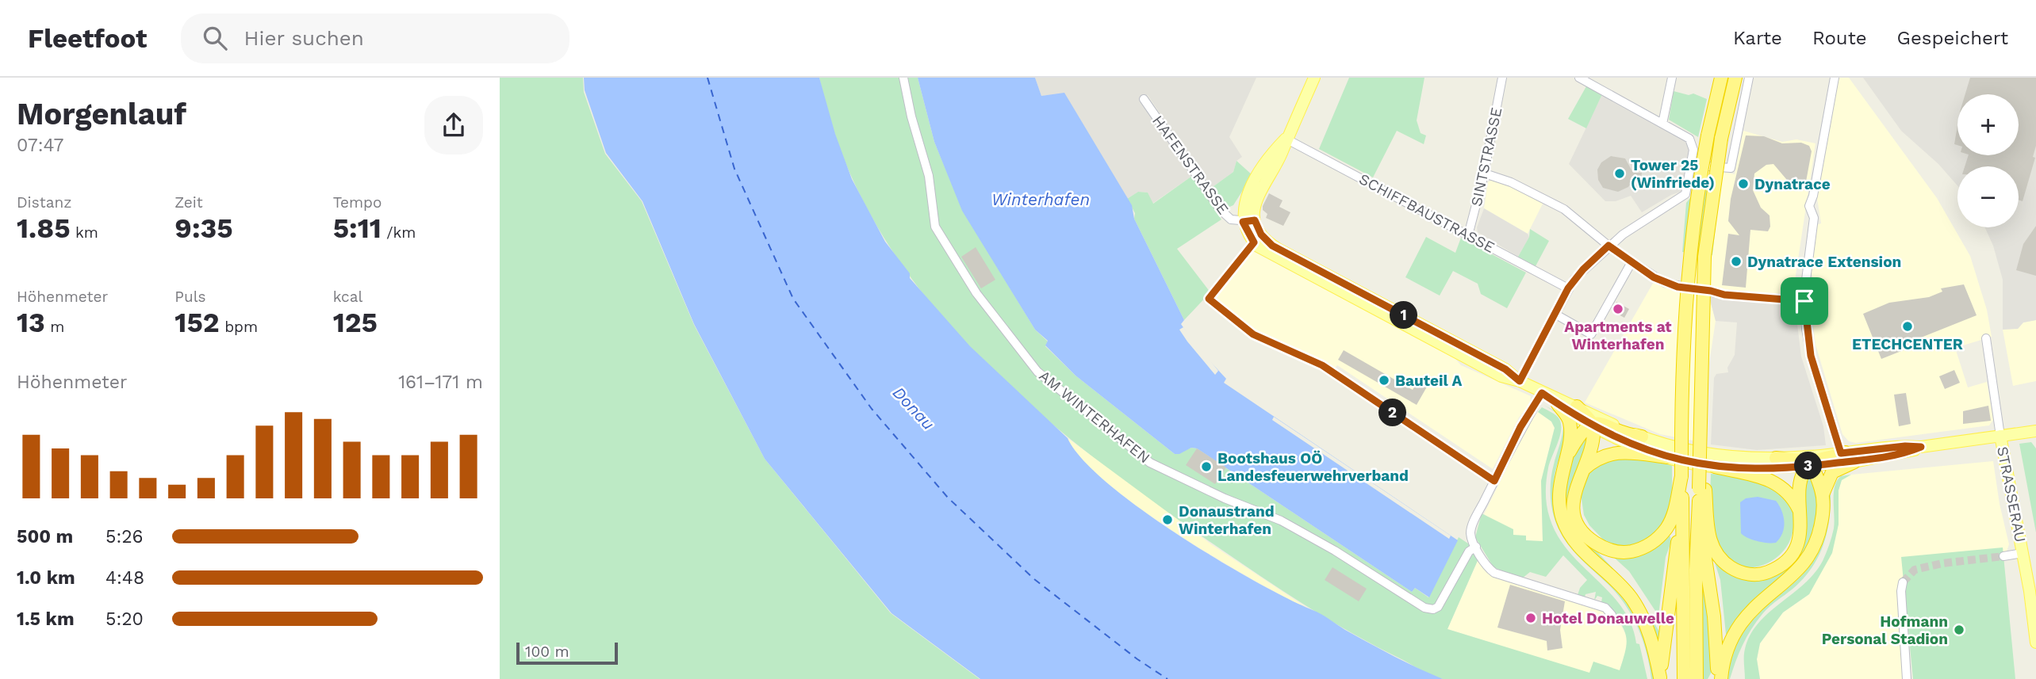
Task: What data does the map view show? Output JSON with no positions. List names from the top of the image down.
{
  "streets": {
    "main road": ["HAFENSTRASSE", "STRASSERAU"],
    "street": ["SINTSTRASSE", "SCHIFFBAUSTRASSE", "AM WINTERHAFEN"]
  },
  "crossings": [
    ["SINTSTRASSE", "SCHIFFBAUSTRASSE"],
    ["HAFENSTRASSE", "SCHIFFBAUSTRASSE"],
    ["HAFENSTRASSE", "STRASSERAU"]
  ],
  "water": ["Winterhafen", "Donau"],
  "places": [
    "Tower 25 (Winfriede)",
    "Dynatrace",
    "Dynatrace Extension",
    "Apartments at Winterhafen",
    "ETECHCENTER",
    "Bauteil A",
    "Bootshaus OÖ Landesfeuerwehrverband",
    "Donaustrand Winterhafen",
    "Hotel Donauwelle",
    "Hofmann Personal Stadion"
  ],
  "scale_bar": "100 m",
  "page": {
    "header": "Fleetfoot",
    "search": "Hier suchen",
    "nav": ["Karte", "Route", "Gespeichert"],
    "heading": ["Morgenlauf", "07:47"],
    "map_buttons": ["+", "−"],
    "stats": [
      ["Distanz", "1.85 km"],
      ["Zeit", "9:35"],
      ["Tempo", "5:11 /km"],
      ["Höhenmeter", "13 m"],
      ["Puls", "152 bpm"],
      ["kcal", "125"]
    ],
    "pins": ["1", "2", "3"],
    "chart": ["Höhenmeter", "161–171 m"],
    "list": [
      {
        "name": "500 m",
        "note": "5:26"
      },
      {
        "name": "1.0 km",
        "note": "4:48"
      },
      {
        "name": "1.5 km",
        "note": "5:20"
      }
    ],
    "scale": "100 m"
  }
}
